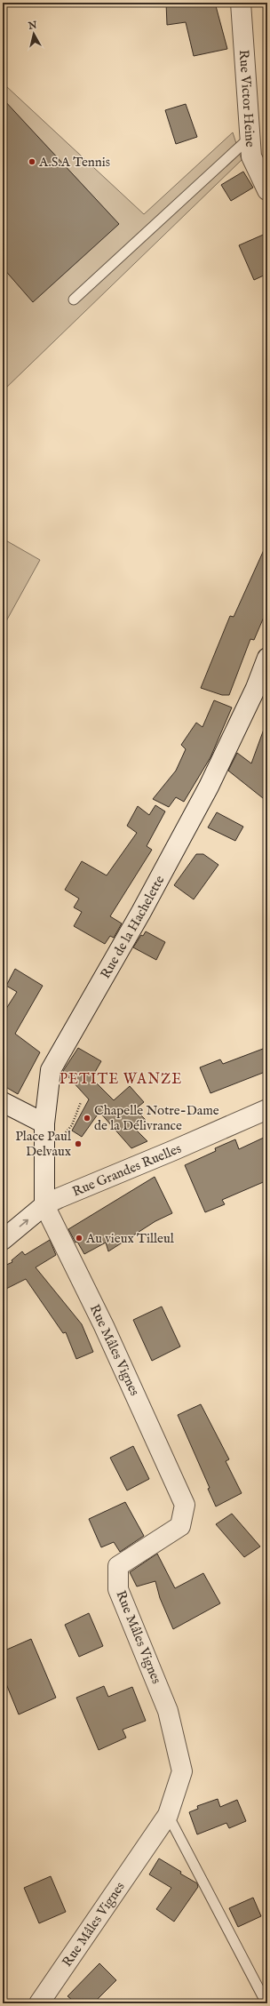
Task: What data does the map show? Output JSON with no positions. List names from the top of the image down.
{
  "streets": {
    "street": [
      "Rue Victor Heine",
      "Rue de la Hachelette",
      "Rue Grandes Ruelles",
      "Rue Mâles Vignes"
    ]
  },
  "crossings": [
    ["Rue de la Hachelette", "Rue Grandes Ruelles"],
    ["Rue de la Hachelette", "Rue Mâles Vignes"],
    ["Rue Grandes Ruelles", "Rue Mâles Vignes"]
  ],
  "districts": ["PETITE WANZE"],
  "places": [
    "A.S.A Tennis",
    "Chapelle Notre-Dame de la Délivrance",
    "Place Paul Delvaux",
    "Au vieux Tilleul"
  ],
  "north": "top"
}
